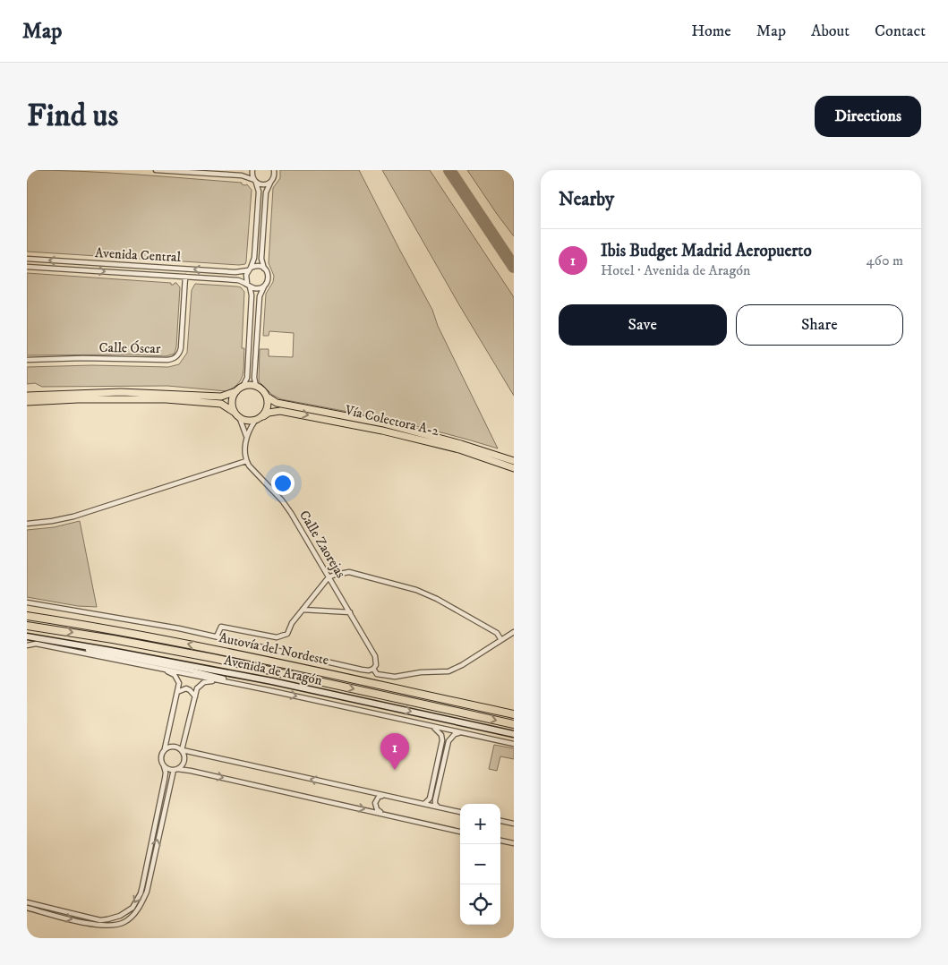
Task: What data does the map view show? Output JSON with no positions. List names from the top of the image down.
{
  "streets": {
    "highway": ["Autovía del Nordeste"],
    "main road": ["Vía Colectora A-2"],
    "street": [
      "Avenida Central",
      "Calle Óscar",
      "Calle Zaorejas",
      "Avenida de Aragón"
    ]
  },
  "crossings": [
    ["Avenida Central", "Calle Óscar"]
  ],
  "page": {
    "header": "Map",
    "nav": [
      "Home",
      "Map",
      "About",
      "Contact"
    ],
    "buttons": [
      "Directions",
      ["Save", "Share"]
    ],
    "title": "Find us",
    "heading": "Nearby",
    "list": [
      {
        "mark": "1",
        "name": "Ibis Budget Madrid Aeropuerto",
        "note": "Hotel · Avenida de Aragón",
        "value": "460 m"
      }
    ],
    "pins": "1",
    "map_buttons": ["+", "−"]
  }
}
